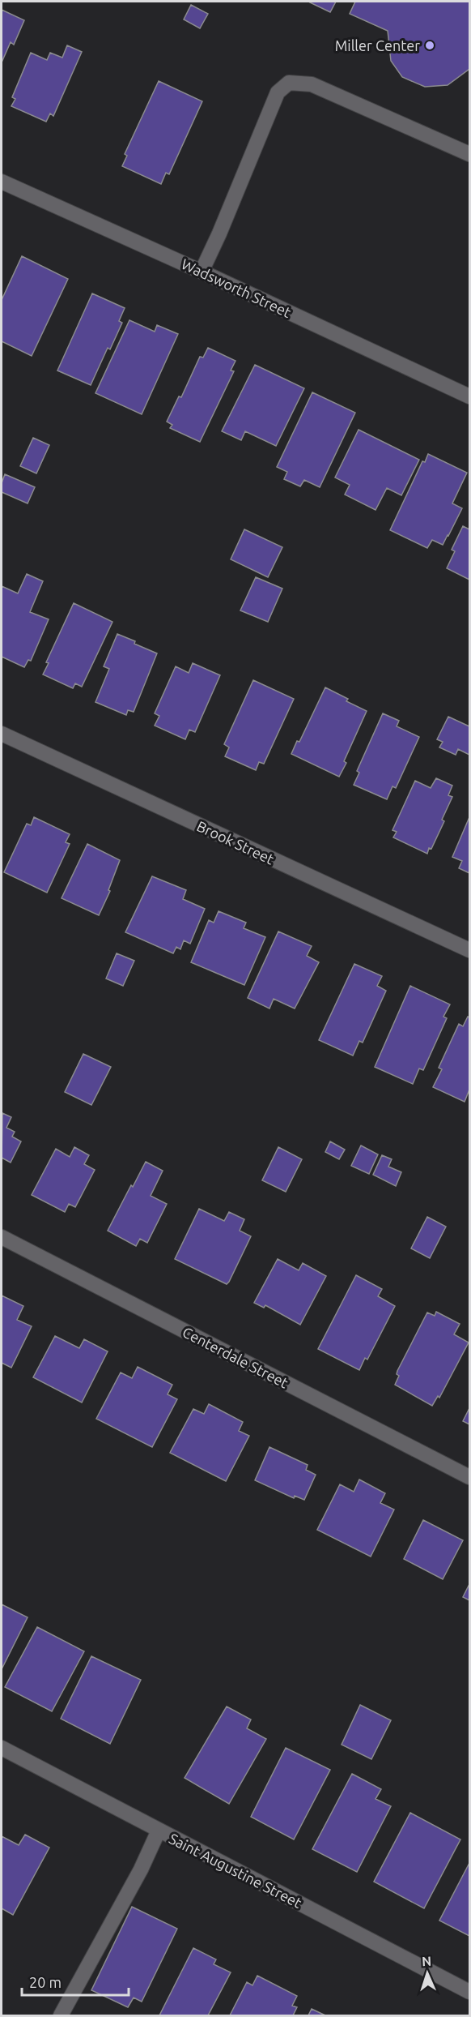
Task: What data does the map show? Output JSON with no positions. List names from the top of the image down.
{
  "streets": {
    "street": [
      "Wadsworth Street",
      "Brook Street",
      "Centerdale Street",
      "Saint Augustine Street"
    ]
  },
  "places": ["Miller Center"],
  "scale_bar": "20 m",
  "north": "top"
}
